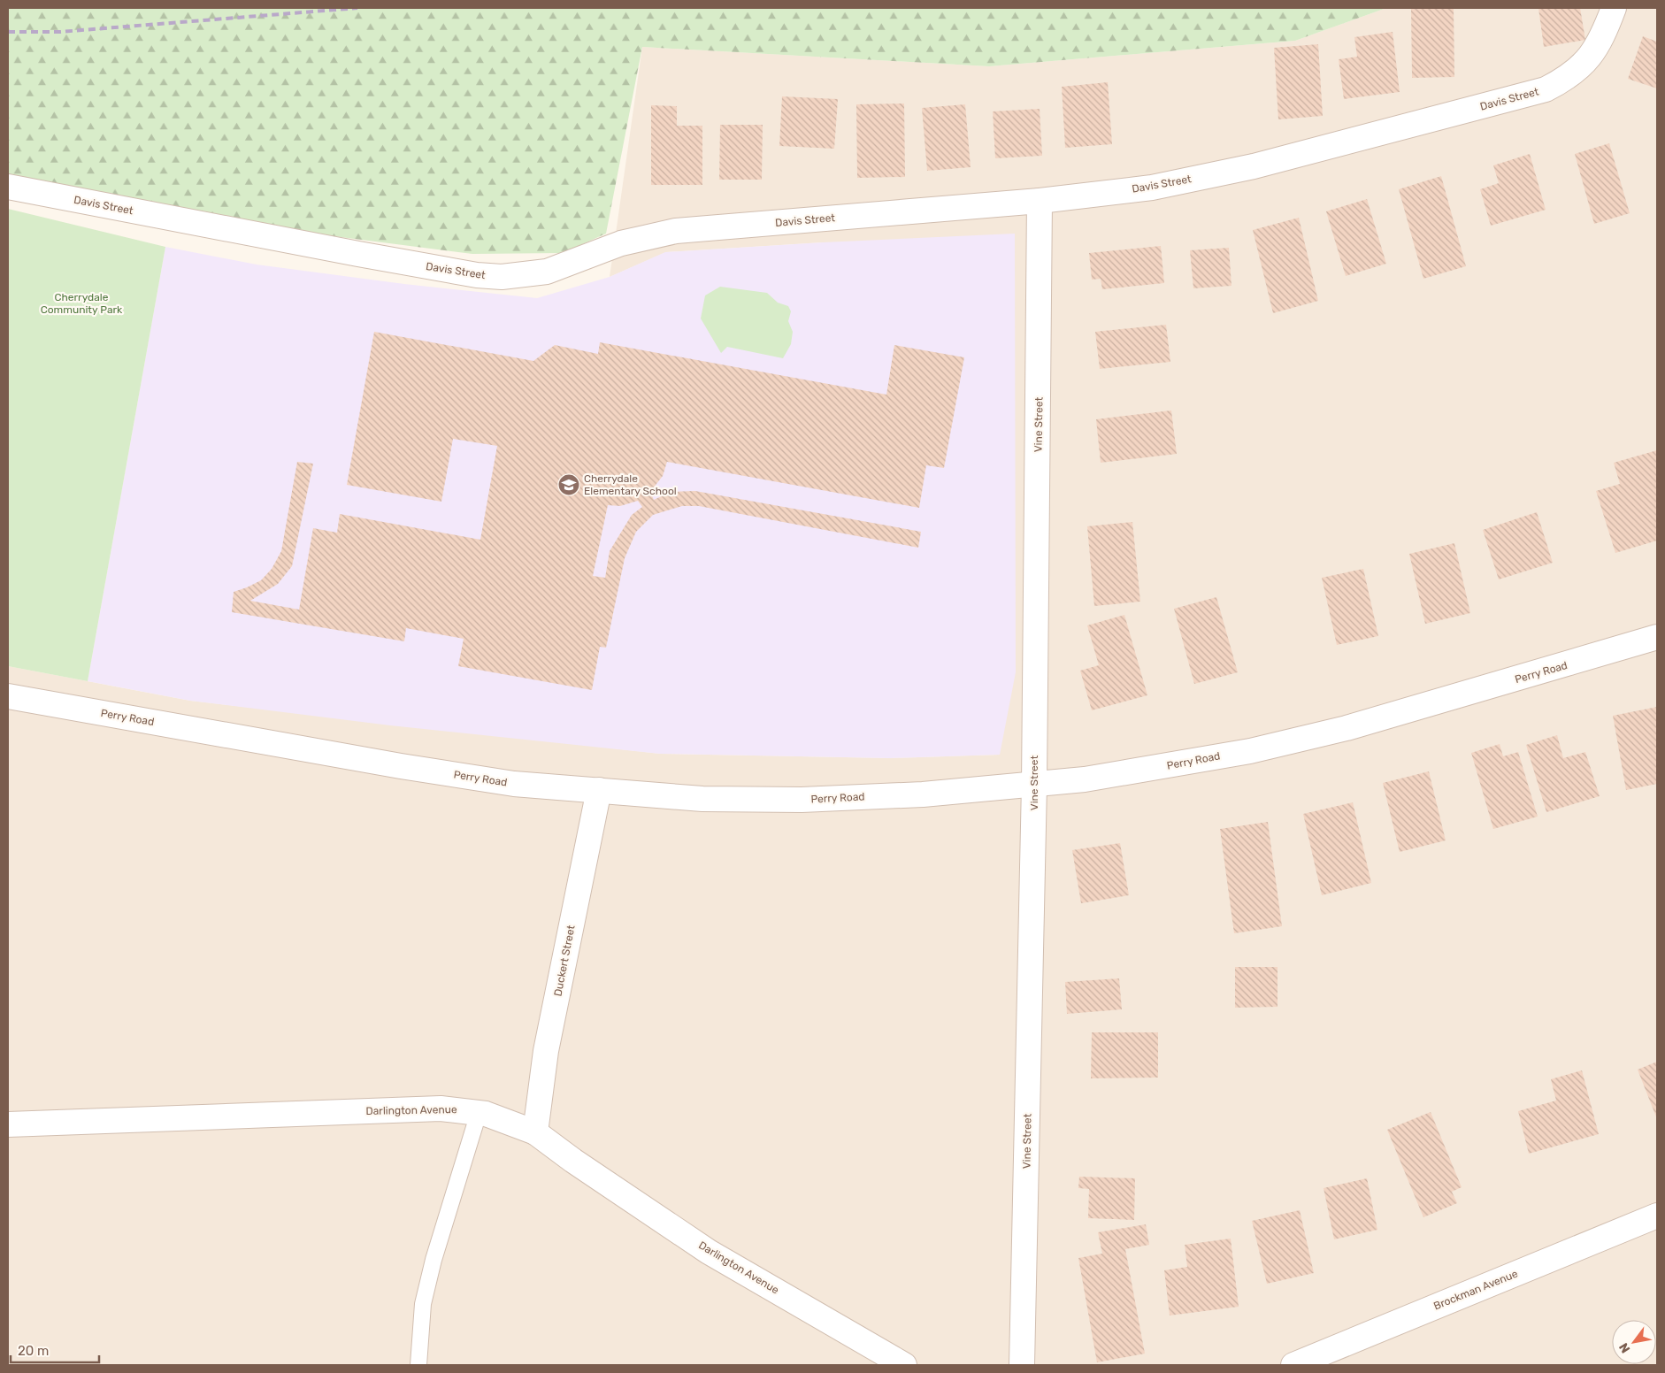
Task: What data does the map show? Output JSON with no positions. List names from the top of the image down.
{
  "streets": {
    "street": [
      "Davis Street",
      "Vine Street",
      "Perry Road",
      "Duckert Street",
      "Darlington Avenue",
      "Brockman Avenue"
    ]
  },
  "crossings": [
    ["Davis Street", "Vine Street"],
    ["Vine Street", "Perry Road"],
    ["Perry Road", "Duckert Street"],
    ["Duckert Street", "Darlington Avenue"]
  ],
  "parks": ["Cherrydale Community Park"],
  "places": {
    "school or university": ["Cherrydale Elementary School"]
  },
  "scale_bar": "20 m",
  "north": "bottom left"
}
